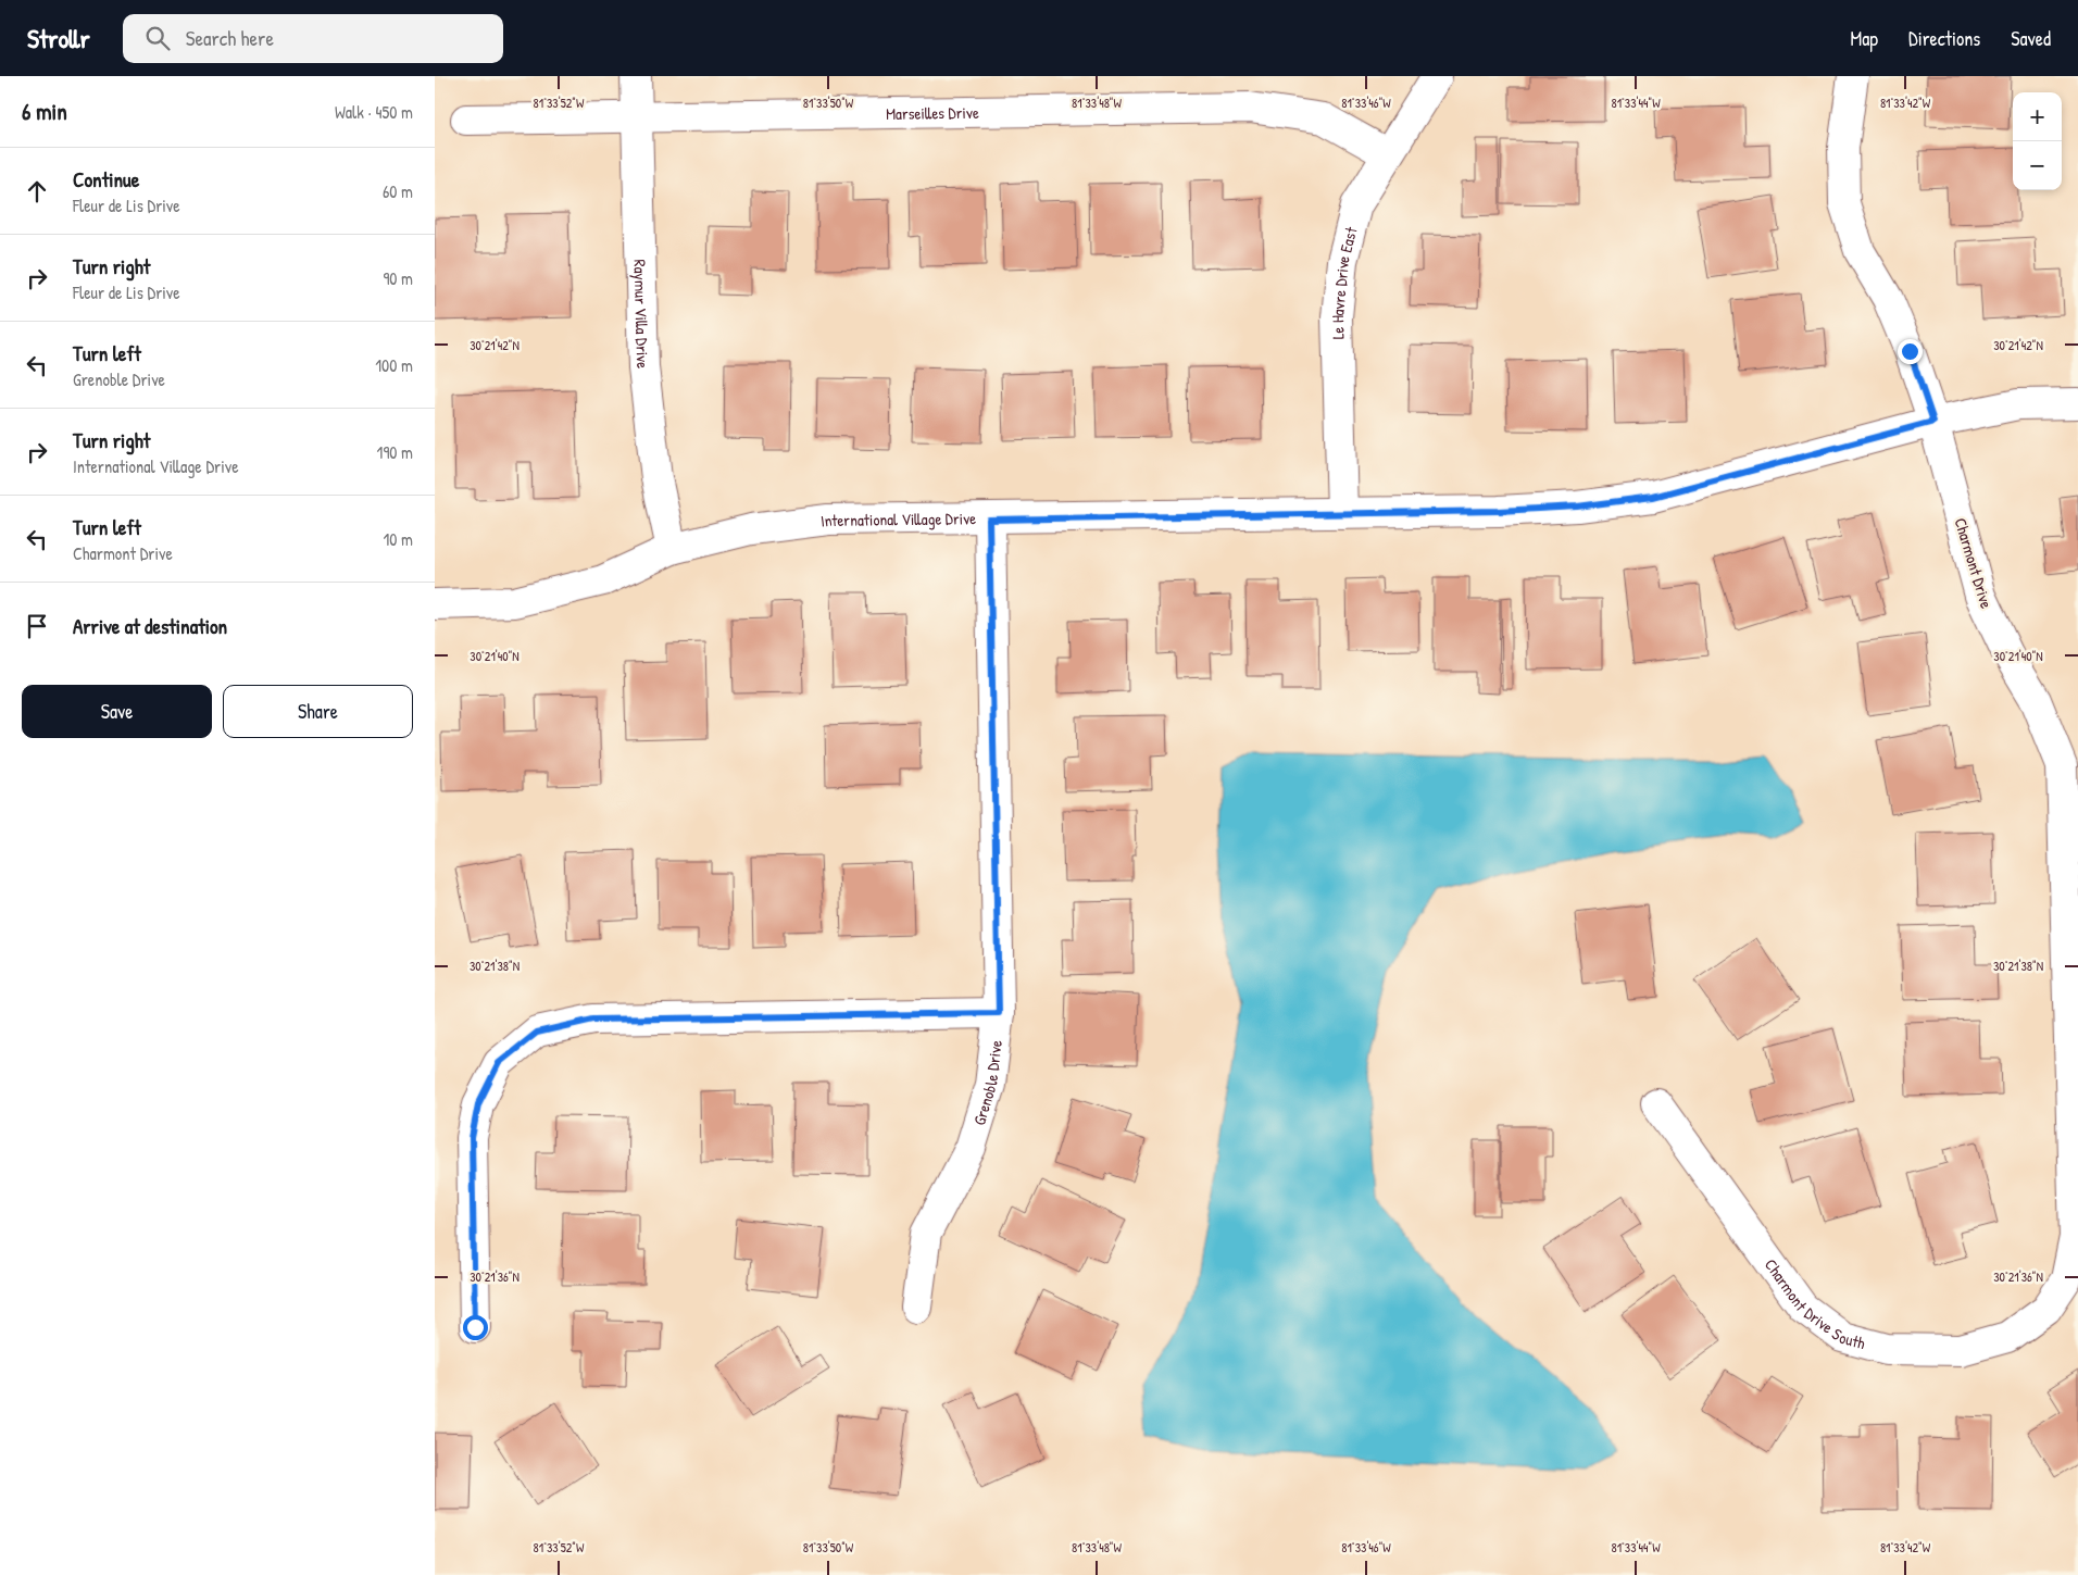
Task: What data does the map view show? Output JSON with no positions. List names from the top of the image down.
{
  "streets": {
    "street": [
      "Marseilles Drive",
      "Le Havre Drive East",
      "Raymur Villa Drive",
      "International Village Drive",
      "Charmont Drive",
      "Grenoble Drive",
      "Charmont Drive South"
    ]
  },
  "crossings": [
    ["Marseilles Drive", "Le Havre Drive East"],
    ["Marseilles Drive", "Raymur Villa Drive"],
    ["Le Havre Drive East", "International Village Drive"],
    ["Raymur Villa Drive", "International Village Drive"],
    ["International Village Drive", "Charmont Drive"],
    ["International Village Drive", "Grenoble Drive"],
    ["Charmont Drive", "Charmont Drive South"]
  ],
  "page": {
    "header": "Strollr",
    "search": "Search here",
    "nav": ["Map", "Directions", "Saved"],
    "heading": ["6 min", "Walk · 450 m"],
    "map_buttons": ["+", "−"],
    "list": [
      ["Continue", "Fleur de Lis Drive", "60 m"],
      ["Turn right", "Fleur de Lis Drive", "90 m"],
      ["Turn left", "Grenoble Drive", "100 m"],
      ["Turn right", "International Village Drive", "190 m"],
      ["Turn left", "Charmont Drive", "10 m"],
      "Arrive at destination"
    ],
    "buttons": ["Save", "Share"]
  },
  "coordinates": [
    "81°33'52\"W",
    "81°33'50\"W",
    "81°33'48\"W",
    "81°33'46\"W",
    "81°33'44\"W",
    "81°33'42\"W",
    "30°21'42\"N",
    "30°21'40\"N",
    "30°21'38\"N",
    "30°21'36\"N"
  ]
}
